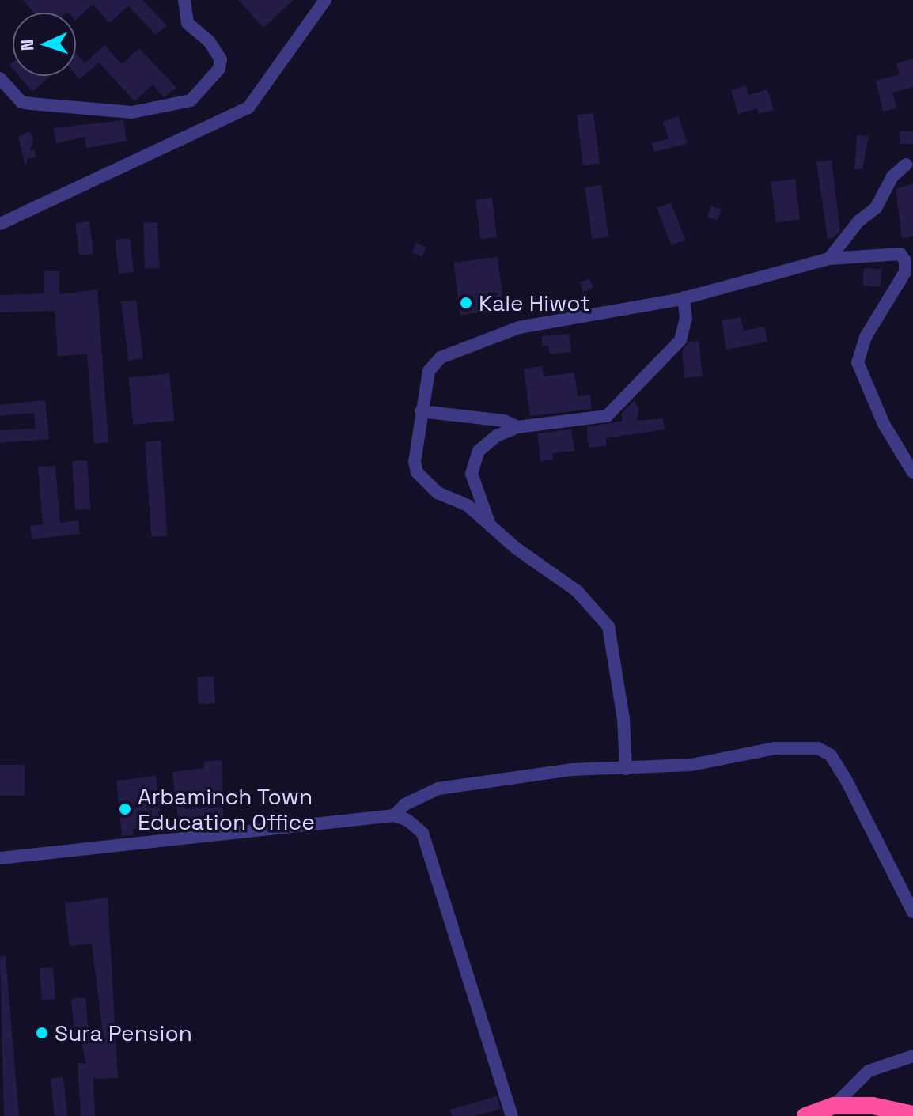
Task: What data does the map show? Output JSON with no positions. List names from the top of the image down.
{
  "places": ["Kale Hiwot", "Arbaminch Town Education Office", "Sura Pension"],
  "north": "left"
}
